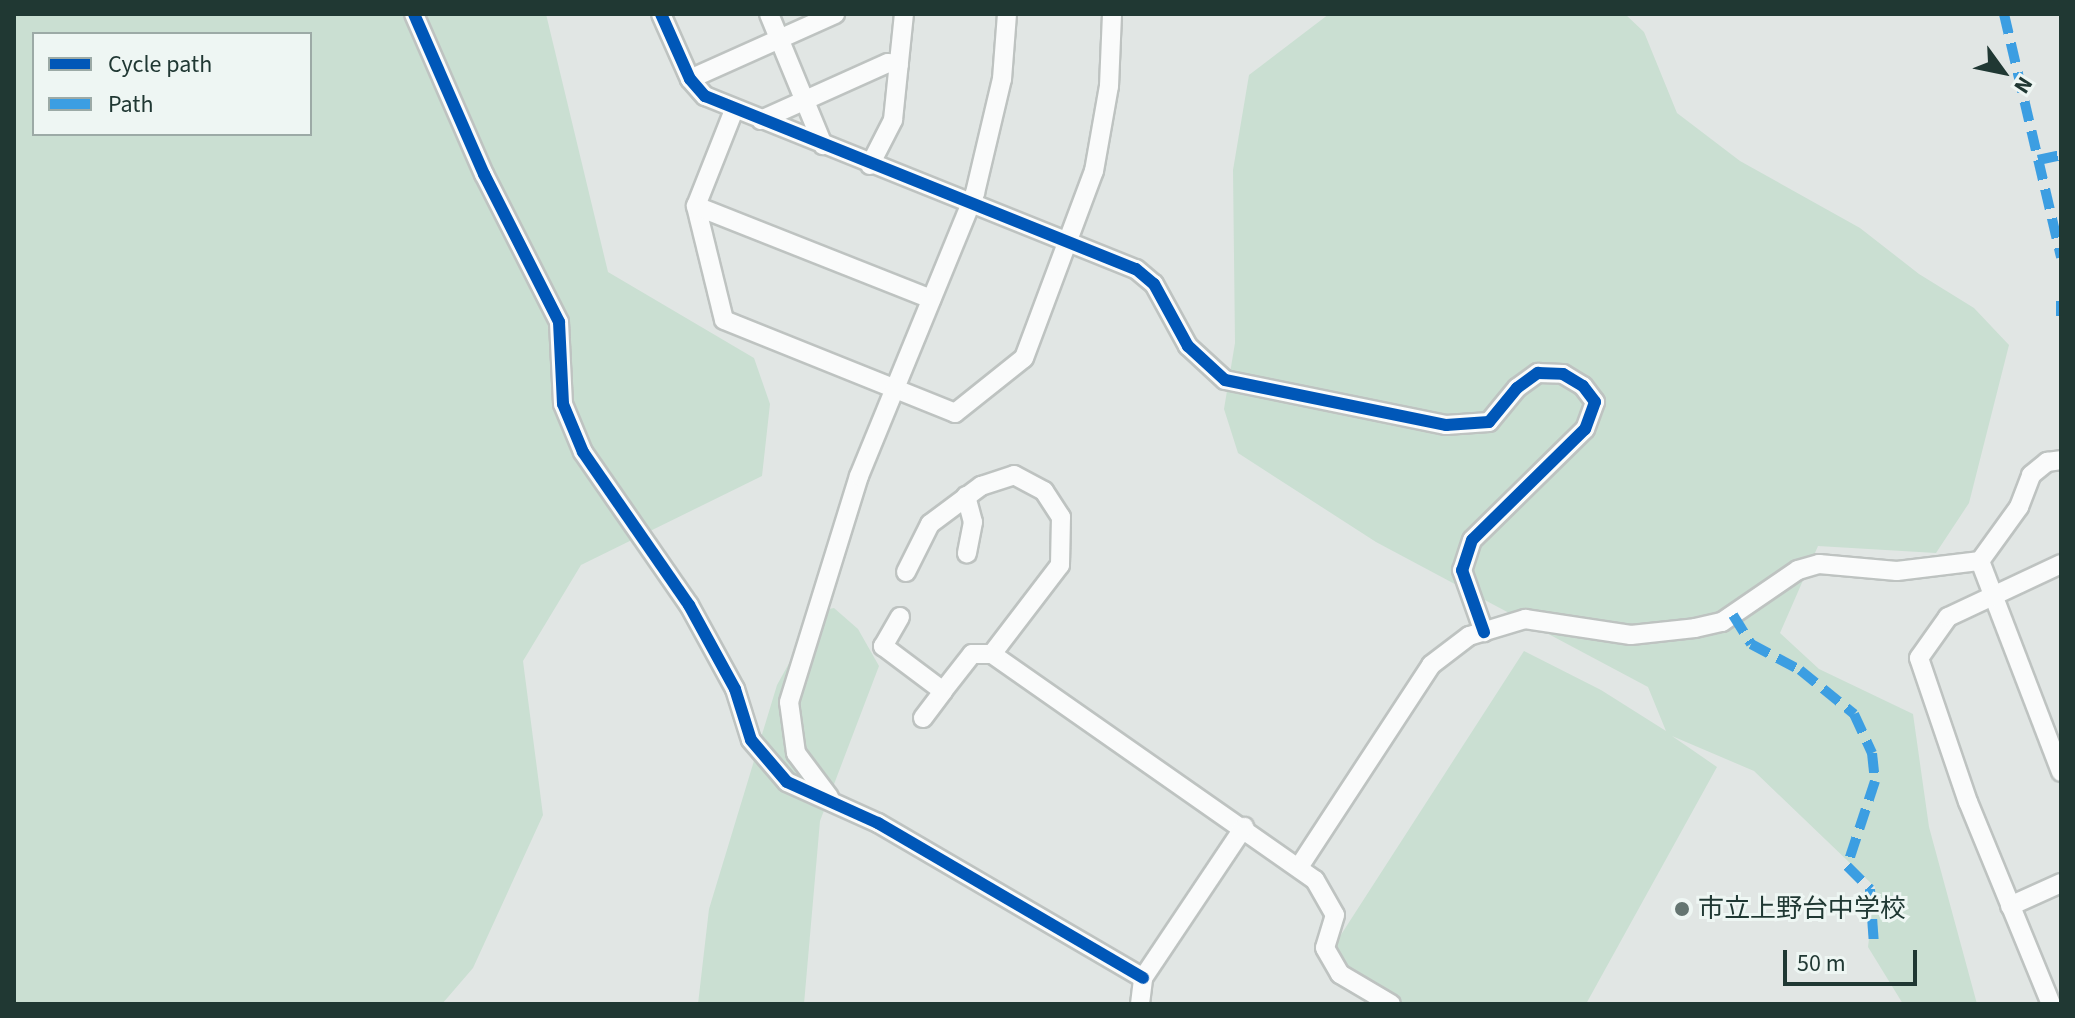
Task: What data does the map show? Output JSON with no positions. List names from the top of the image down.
{
  "places": ["市立上野台中学校"],
  "legend": ["Cycle path", "Path"],
  "scale_bar": "50 m",
  "north": "bottom right"
}
